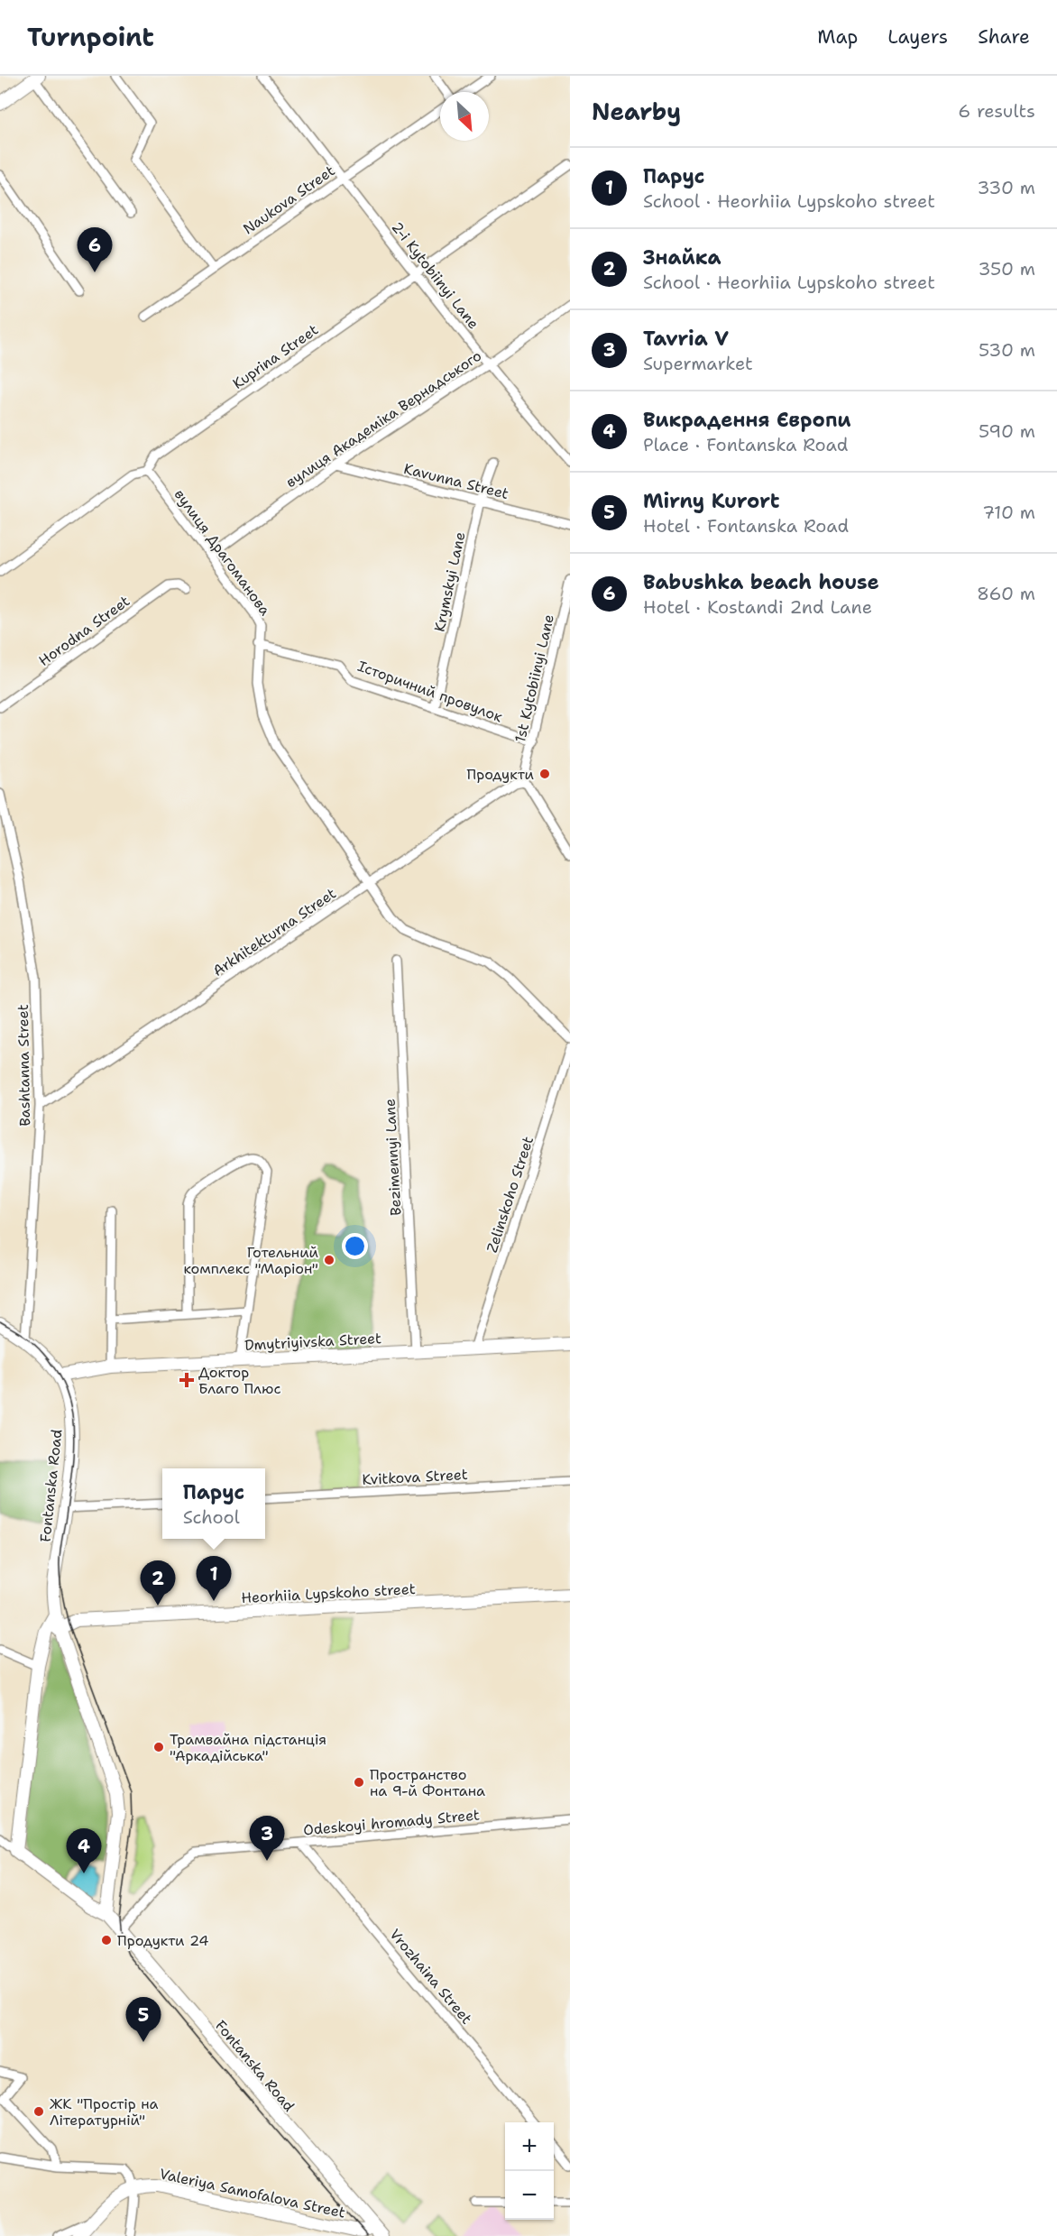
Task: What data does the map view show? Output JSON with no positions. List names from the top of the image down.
{
  "streets": {
    "street": [
      "Naukova Street",
      "2-i Kytobiinyi Lane",
      "Kuprina Street",
      "вулиця Академіка Вернадського",
      "Kavunna Street",
      "вулиця Драгоманова",
      "Krymskyi Lane",
      "Horodna Street",
      "1st Kytobiinyi Lane",
      "Історичний провулок",
      "Arkhitekturna Street",
      "Bashtanna Street",
      "Bezimennyi Lane",
      "Zelinskoho Street",
      "Dmytriyivska Street",
      "Kvitkova Street",
      "Fontanska Road",
      "Heorhiia Lypskoho street",
      "Odeskoyi hromady Street",
      "Vrozhaina Street",
      "Valeriya Samofalova Street"
    ]
  },
  "crossings": [
    ["Naukova Street", "2-i Kytobiinyi Lane"],
    ["2-i Kytobiinyi Lane", "Kuprina Street"],
    ["2-i Kytobiinyi Lane", "вулиця Академіка Вернадського"],
    ["Kuprina Street", "вулиця Драгоманова"],
    ["вулиця Академіка Вернадського", "Kavunna Street"],
    ["вулиця Академіка Вернадського", "вулиця Драгоманова"],
    ["Kavunna Street", "Krymskyi Lane"],
    ["вулиця Драгоманова", "Історичний провулок"],
    ["вулиця Драгоманова", "Arkhitekturna Street"],
    ["Krymskyi Lane", "Історичний провулок"],
    ["1st Kytobiinyi Lane", "Історичний провулок"],
    ["1st Kytobiinyi Lane", "Arkhitekturna Street"],
    ["Arkhitekturna Street", "Bashtanna Street"],
    ["Bashtanna Street", "Fontanska Road"],
    ["Bezimennyi Lane", "Dmytriyivska Street"],
    ["Zelinskoho Street", "Dmytriyivska Street"],
    ["Dmytriyivska Street", "Fontanska Road"],
    ["Fontanska Road", "Heorhiia Lypskoho street"],
    ["Fontanska Road", "Odeskoyi hromady Street"],
    ["Fontanska Road", "Valeriya Samofalova Street"],
    ["Odeskoyi hromady Street", "Vrozhaina Street"]
  ],
  "places": {
    "other": [
      "Продукти",
      "Готельний комплекс \"Маріон\"",
      "Трамвайна підстанція \"Аркадійська\"",
      "Пространство на 9-й Фонтана",
      "Продукти 24",
      "ЖК \"Простір на Літературній\""
    ],
    "health": ["Доктор Благо Плюс"]
  },
  "north": "bottom right",
  "page": {
    "header": "Turnpoint",
    "nav": ["Map", "Layers", "Share"],
    "heading": ["Nearby", "6 results"],
    "list": [
      {
        "mark": "1",
        "name": "Парус",
        "note": "School · Heorhiia Lypskoho street",
        "value": "330 m"
      },
      {
        "mark": "2",
        "name": "Знайка",
        "note": "School · Heorhiia Lypskoho street",
        "value": "350 m"
      },
      {
        "mark": "3",
        "name": "Tavria V",
        "note": "Supermarket",
        "value": "530 m"
      },
      {
        "mark": "4",
        "name": "Викрадення Європи",
        "note": "Place · Fontanska Road",
        "value": "590 m"
      },
      {
        "mark": "5",
        "name": "Mirny Kurort",
        "note": "Hotel · Fontanska Road",
        "value": "710 m"
      },
      {
        "mark": "6",
        "name": "Babushka beach house",
        "note": "Hotel · Kostandi 2nd Lane",
        "value": "860 m"
      }
    ],
    "pins": [
      "6",
      "1",
      "2",
      "3",
      "4",
      "5"
    ],
    "popup": ["Парус", "School"],
    "map_buttons": ["+", "−"]
  }
}
